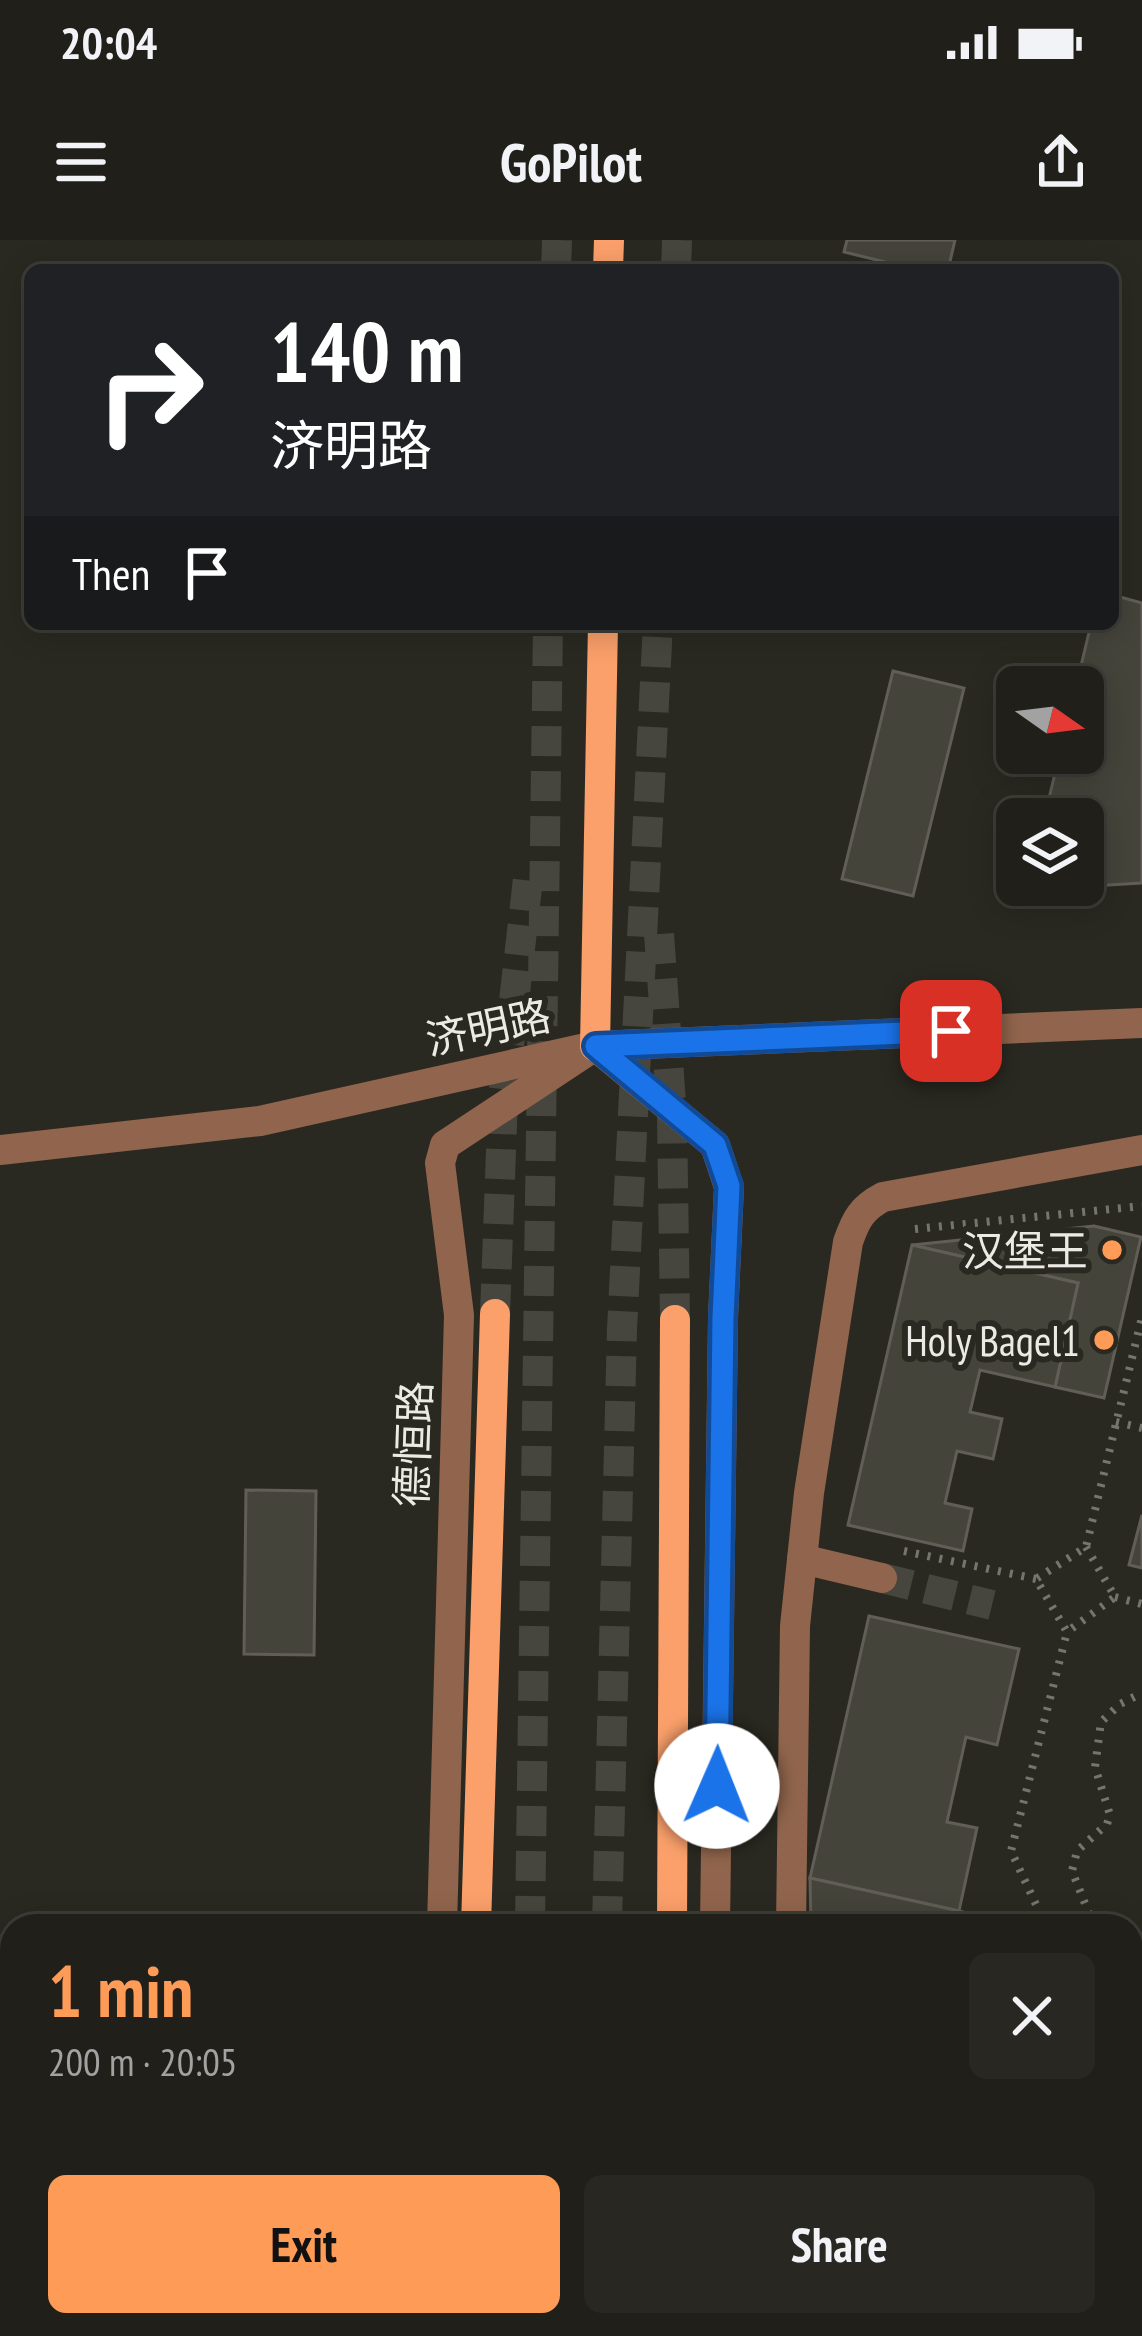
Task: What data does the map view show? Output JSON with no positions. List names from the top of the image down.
{
  "streets": {
    "street": ["济明路", "德恒路"]
  },
  "crossings": [
    ["济明路", "德恒路"]
  ],
  "places": ["汉堡王", "Holy Bagel1"],
  "north": "right",
  "page": {
    "status": "20:04",
    "header": "GoPilot",
    "turn": ["140 m", "济明路"],
    "then": "Then",
    "heading": ["1 min", "200 m · 20:05"],
    "buttons": ["Exit", "Share"]
  }
}
